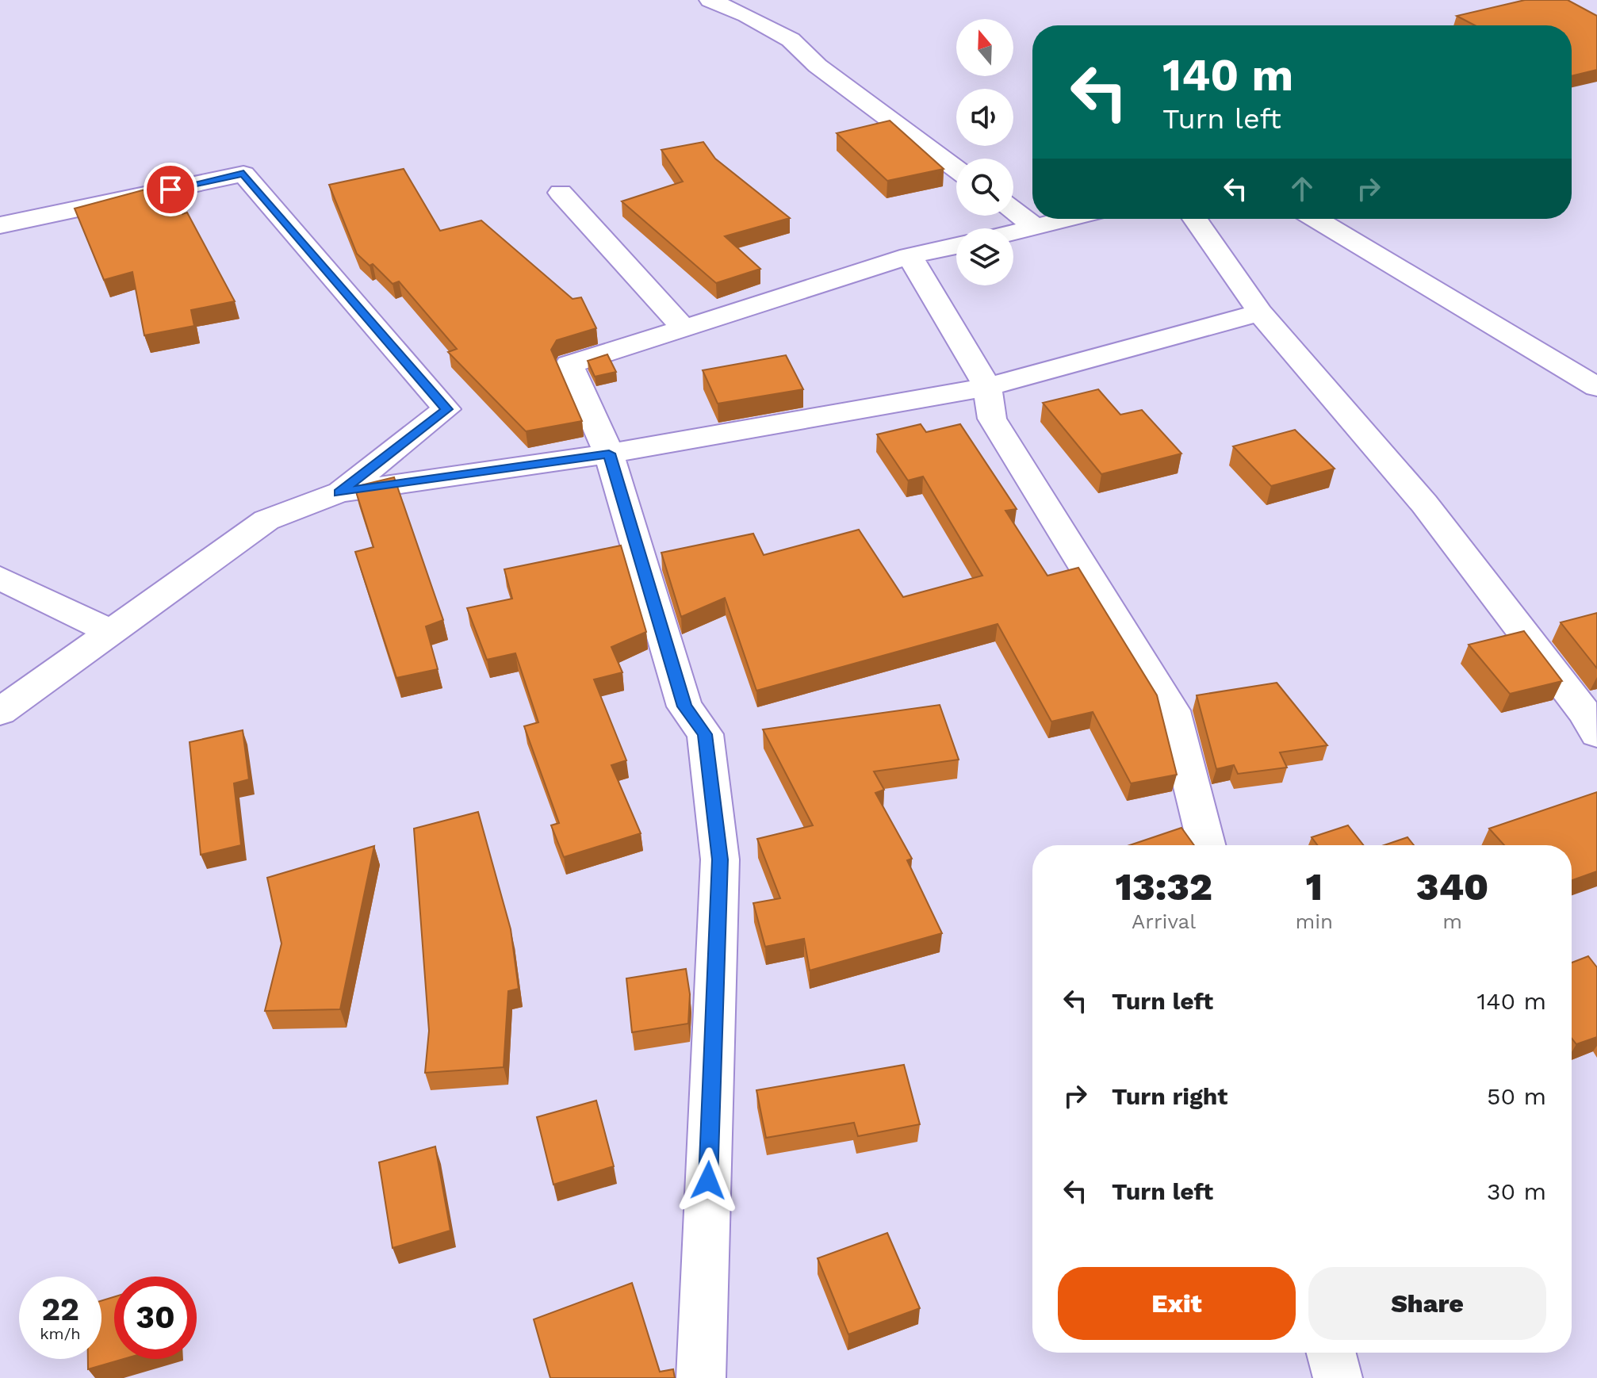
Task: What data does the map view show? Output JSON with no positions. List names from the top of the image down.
{
  "north": "top",
  "page": {
    "turn": ["140 m", "Turn left"],
    "eta": [
      "13:32",
      "Arrival",
      "1",
      "min",
      "340",
      "m"
    ],
    "list": [
      {
        "name": "Turn left",
        "value": "140 m"
      },
      {
        "name": "Turn right",
        "value": "50 m"
      },
      {
        "name": "Turn left",
        "value": "30 m"
      }
    ],
    "buttons": ["Exit", "Share"],
    "speed": "22 km/h",
    "limit": "30"
  }
}
